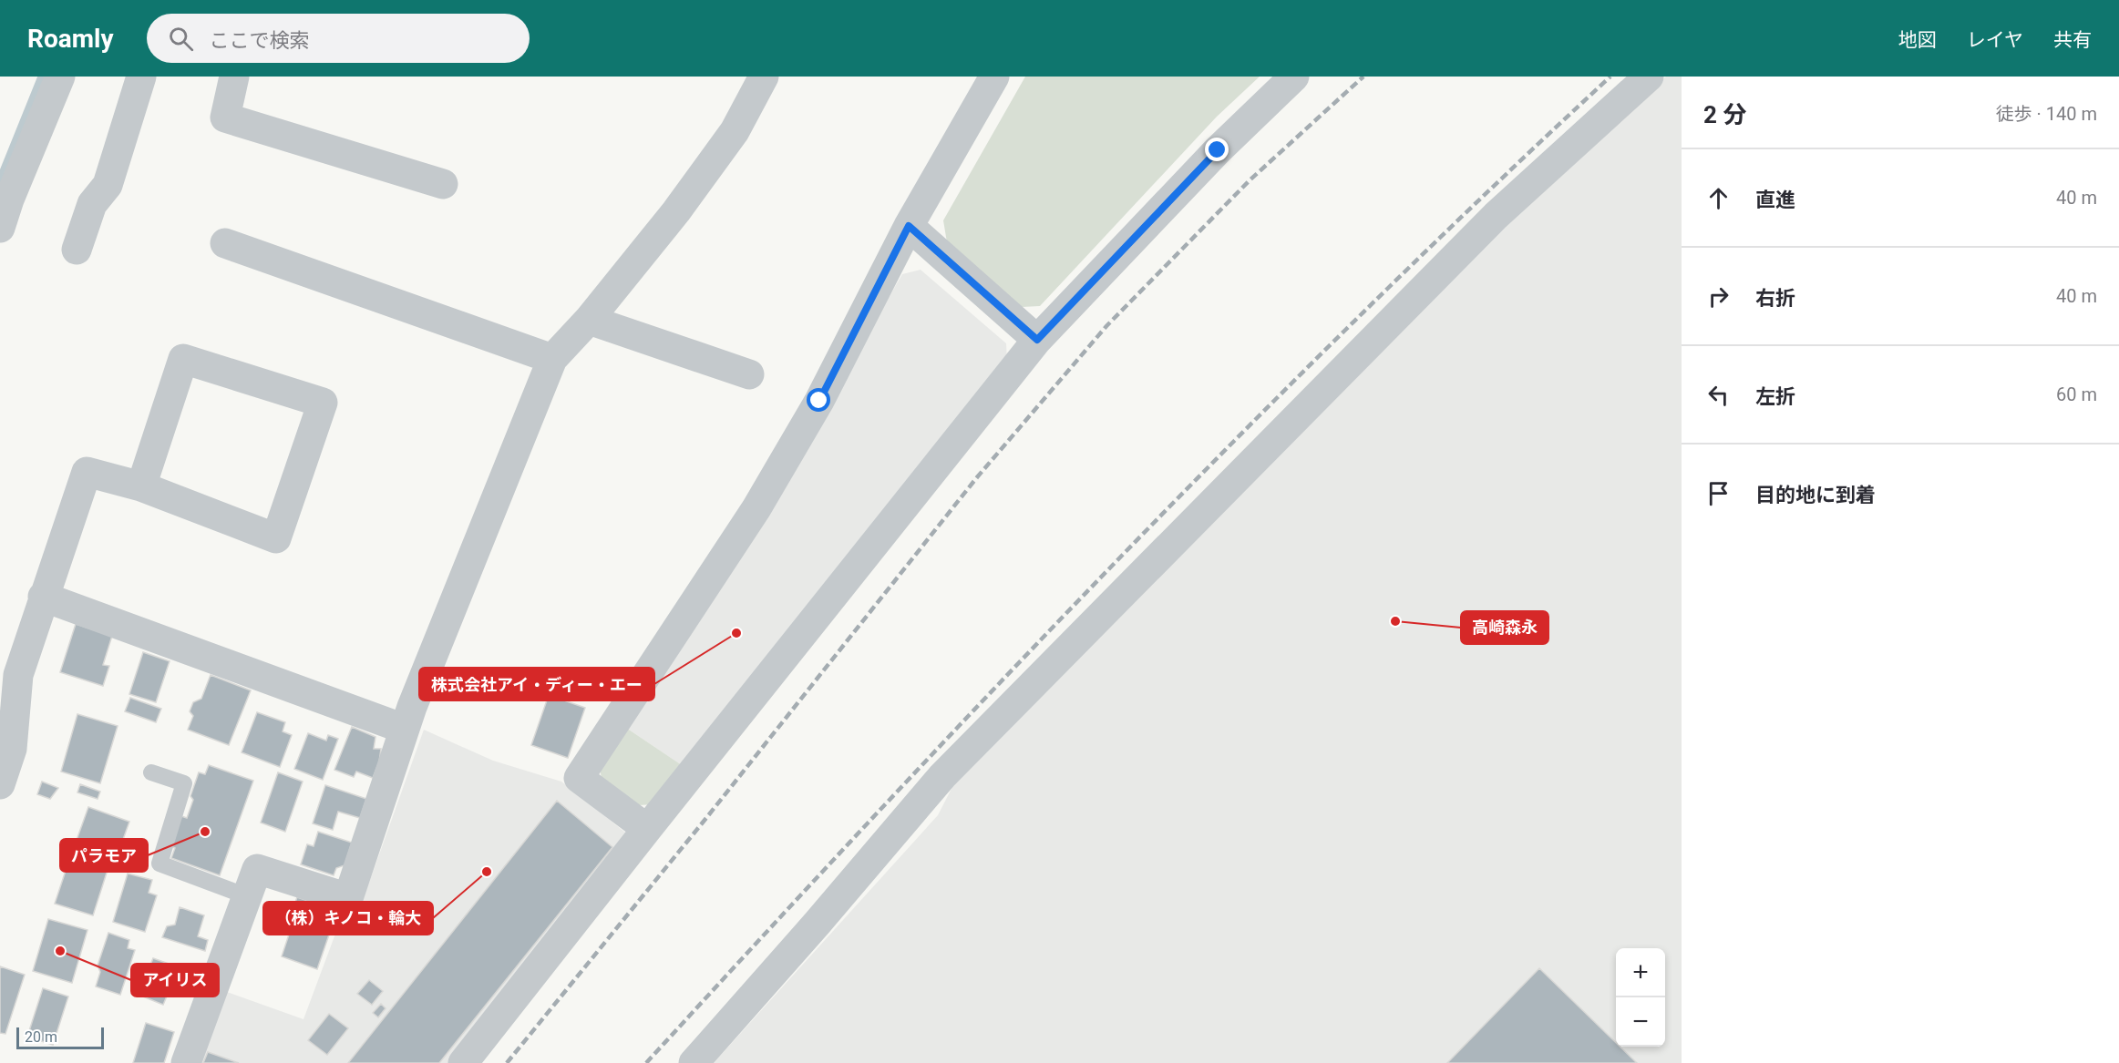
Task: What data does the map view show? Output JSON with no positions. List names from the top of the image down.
{
  "places": [
    "高崎森永",
    "株式会社アイ・ディー・エー",
    "パラモア",
    "（株）キノコ・輪大",
    "アイリス"
  ],
  "scale_bar": "20 m",
  "page": {
    "header": "Roamly",
    "search": "ここで検索",
    "nav": ["地図", "レイヤ", "共有"],
    "heading": ["2 分", "徒歩 · 140 m"],
    "list": [
      ["直進", "40 m"],
      ["右折", "40 m"],
      ["左折", "60 m"],
      "目的地に到着"
    ],
    "map_buttons": ["+", "−"],
    "scale": "20 m"
  }
}
